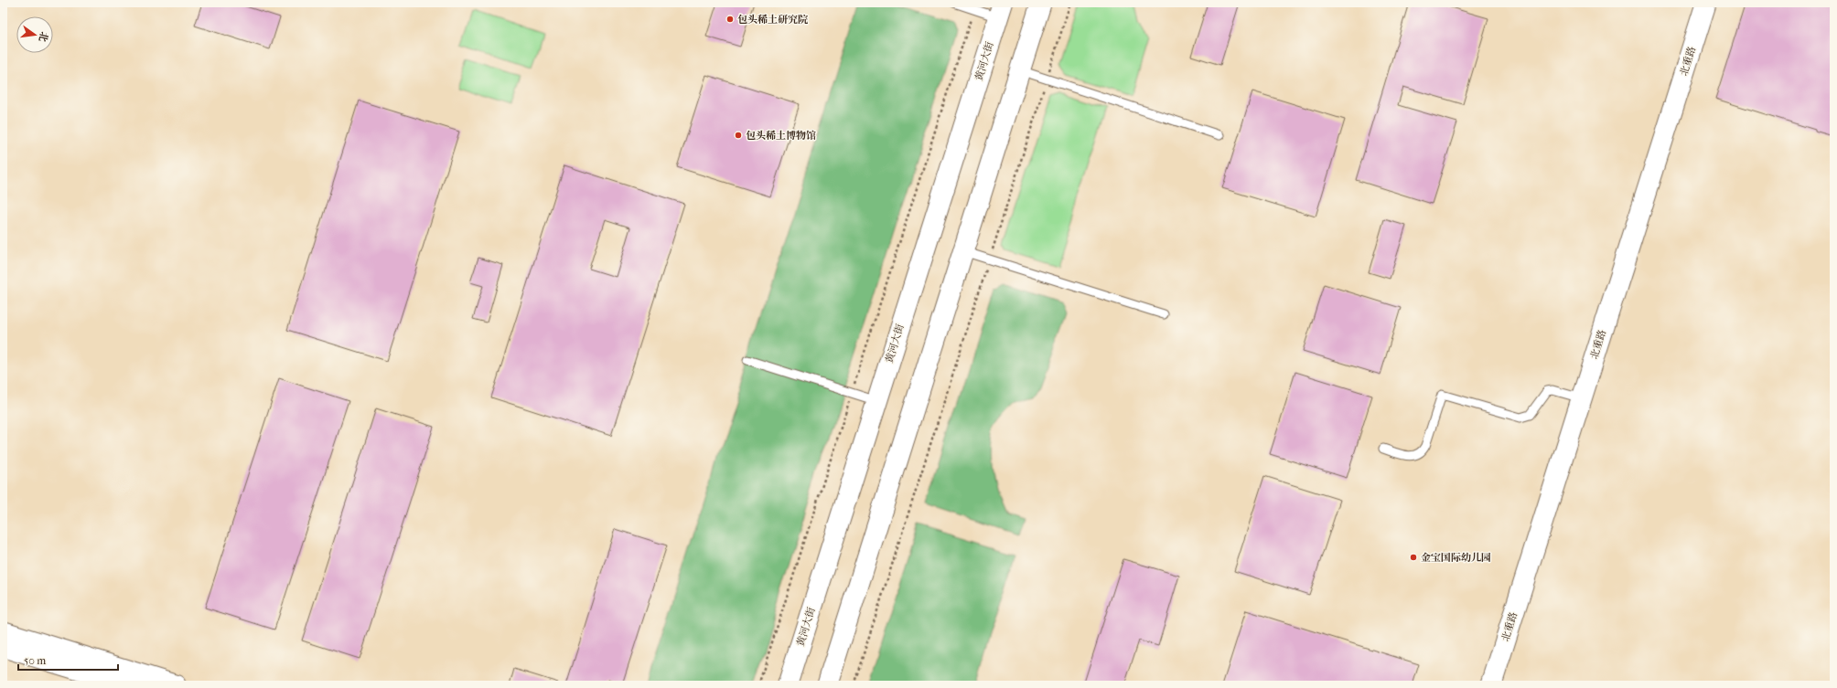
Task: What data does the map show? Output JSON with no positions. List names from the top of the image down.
{
  "streets": {
    "main road": ["黄河大街", "北重路"]
  },
  "places": ["包头稀土研究院", "包头稀土博物馆", "金宝国际幼儿园"],
  "scale_bar": "50 m",
  "north": "right"
}
